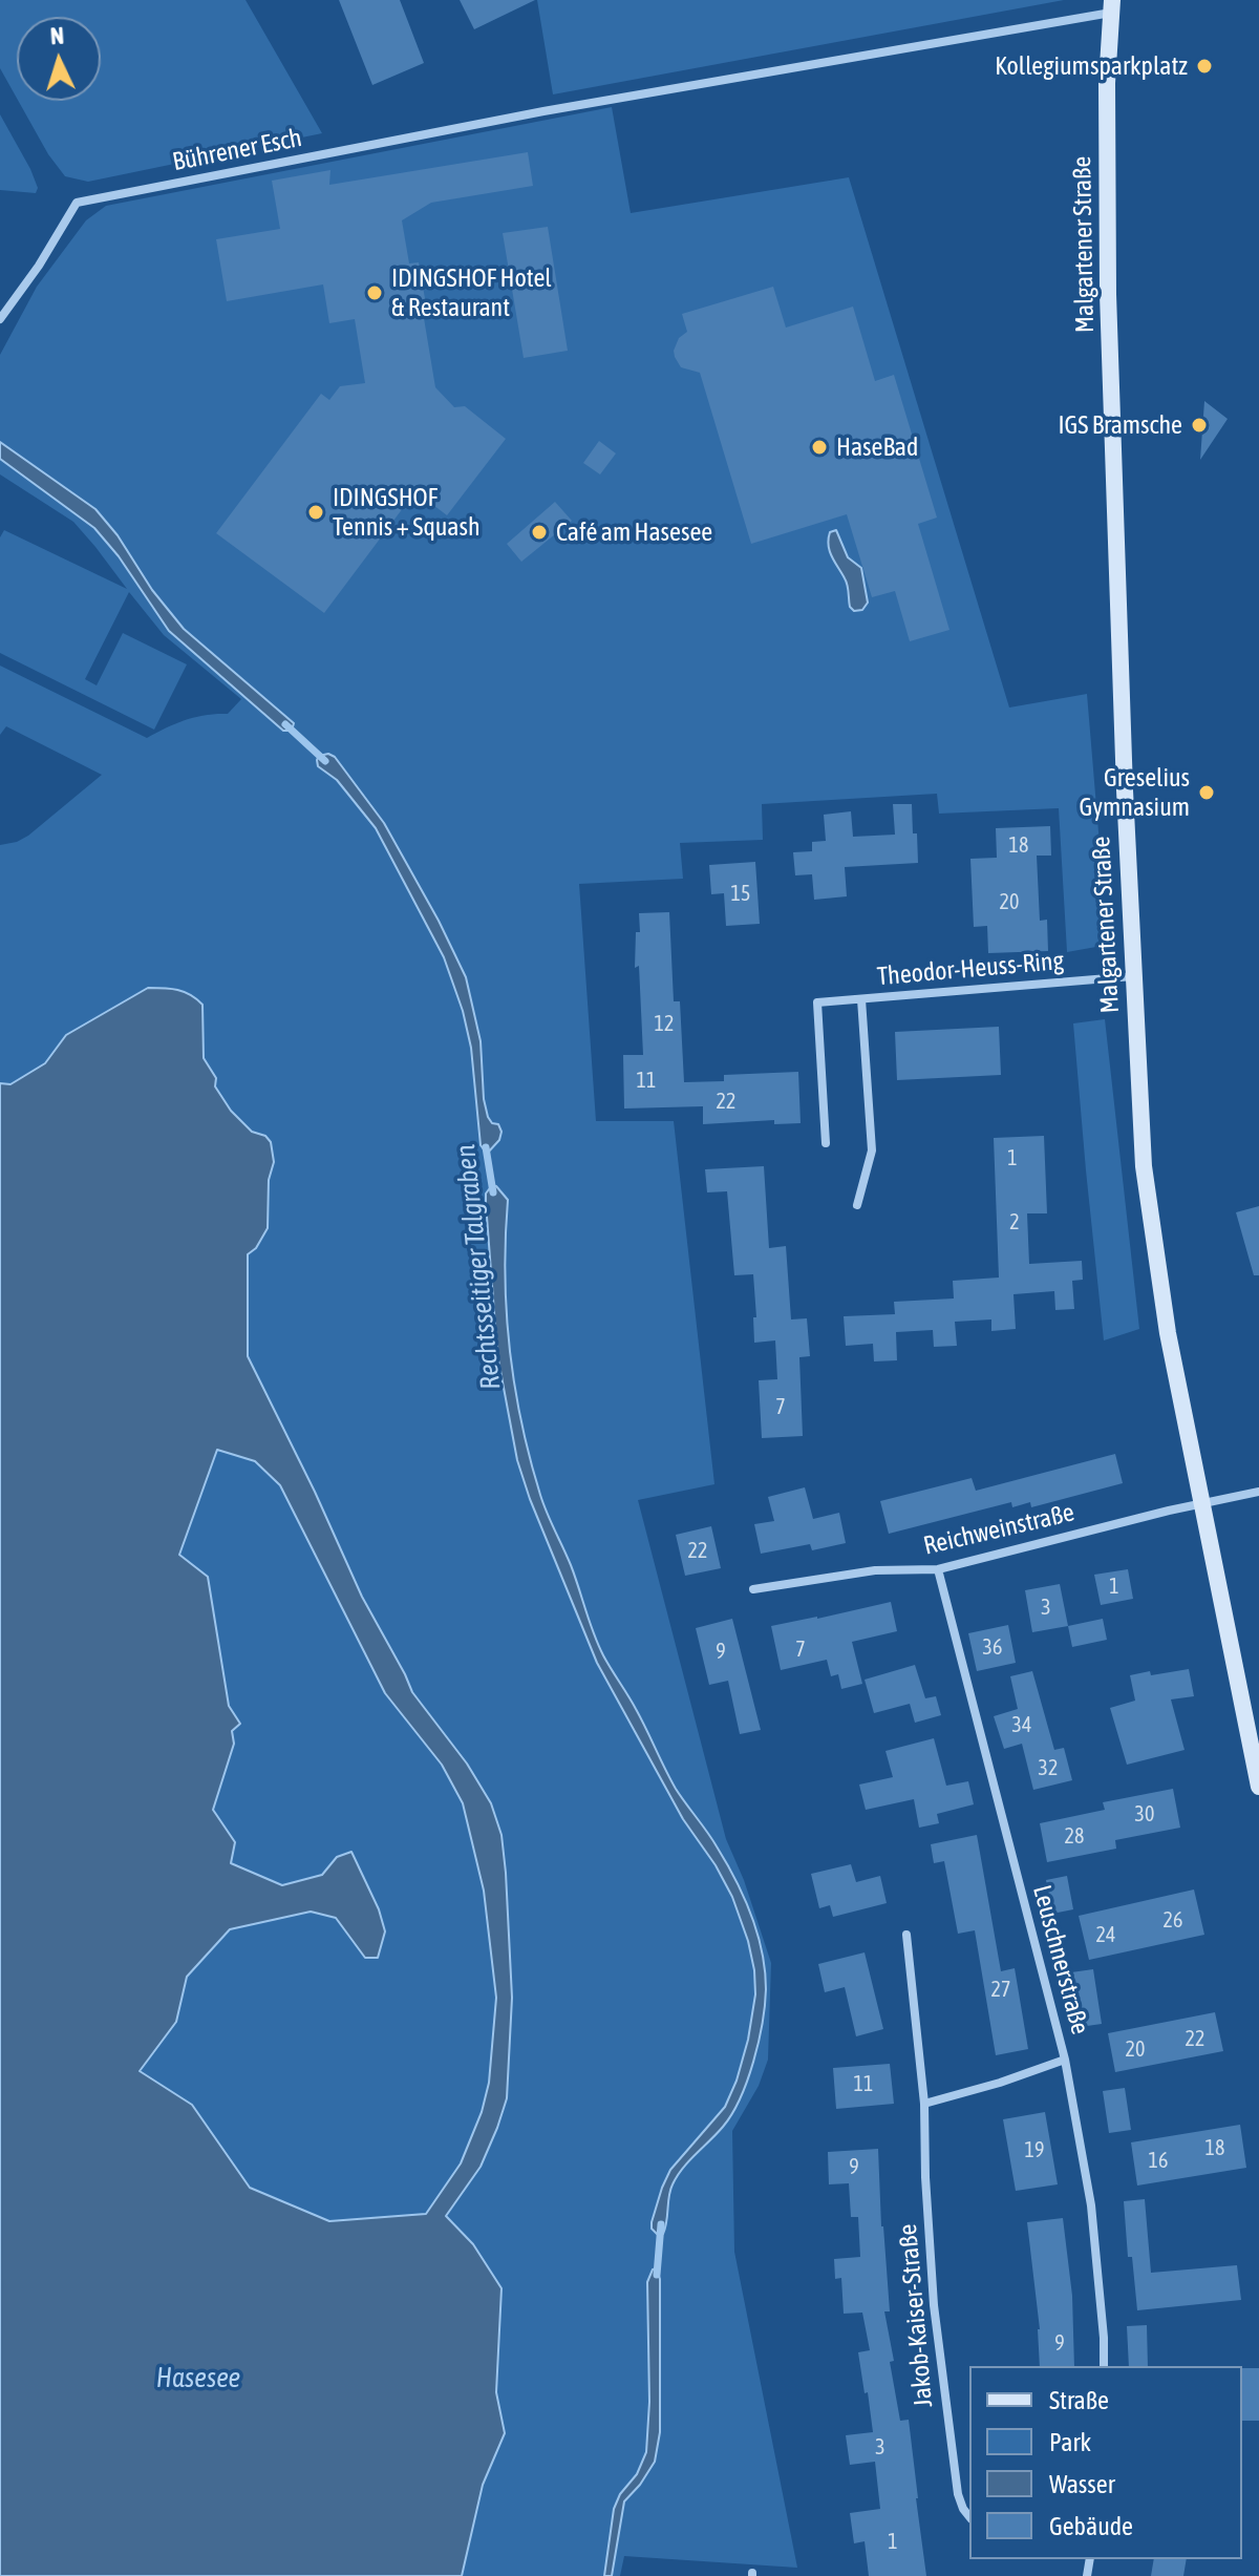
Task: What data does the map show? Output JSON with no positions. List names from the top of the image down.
{
  "streets": {
    "street": [
      "Bührener Esch",
      "Malgartener Straße",
      "Theodor-Heuss-Ring",
      "Reichweinstraße",
      "Leuschnerstraße",
      "Jakob-Kaiser-Straße"
    ]
  },
  "crossings": [
    ["Bührener Esch", "Malgartener Straße"],
    ["Malgartener Straße", "Theodor-Heuss-Ring"],
    ["Malgartener Straße", "Reichweinstraße"],
    ["Reichweinstraße", "Leuschnerstraße"]
  ],
  "water": ["Rechtsseitiger Talgraben", "Hasesee"],
  "places": [
    "Kollegiumsparkplatz",
    "IDINGSHOF Hotel & Restaurant",
    "IGS Bramsche",
    "HaseBad",
    "IDINGSHOF Tennis + Squash",
    "Café am Hasesee",
    "Greselius Gymnasium"
  ],
  "house_numbers": [
    "18",
    "15",
    "20",
    "12",
    "11",
    "22",
    "1",
    "2",
    "7",
    "22",
    "1",
    "3",
    "36",
    "7",
    "9",
    "34",
    "32",
    "30",
    "28",
    "26",
    "24",
    "27",
    "22",
    "20",
    "11",
    "18",
    "19",
    "16",
    "9",
    "9",
    "3",
    "1"
  ],
  "legend": [
    "Straße",
    "Park",
    "Wasser",
    "Gebäude"
  ],
  "north": "top"
}
